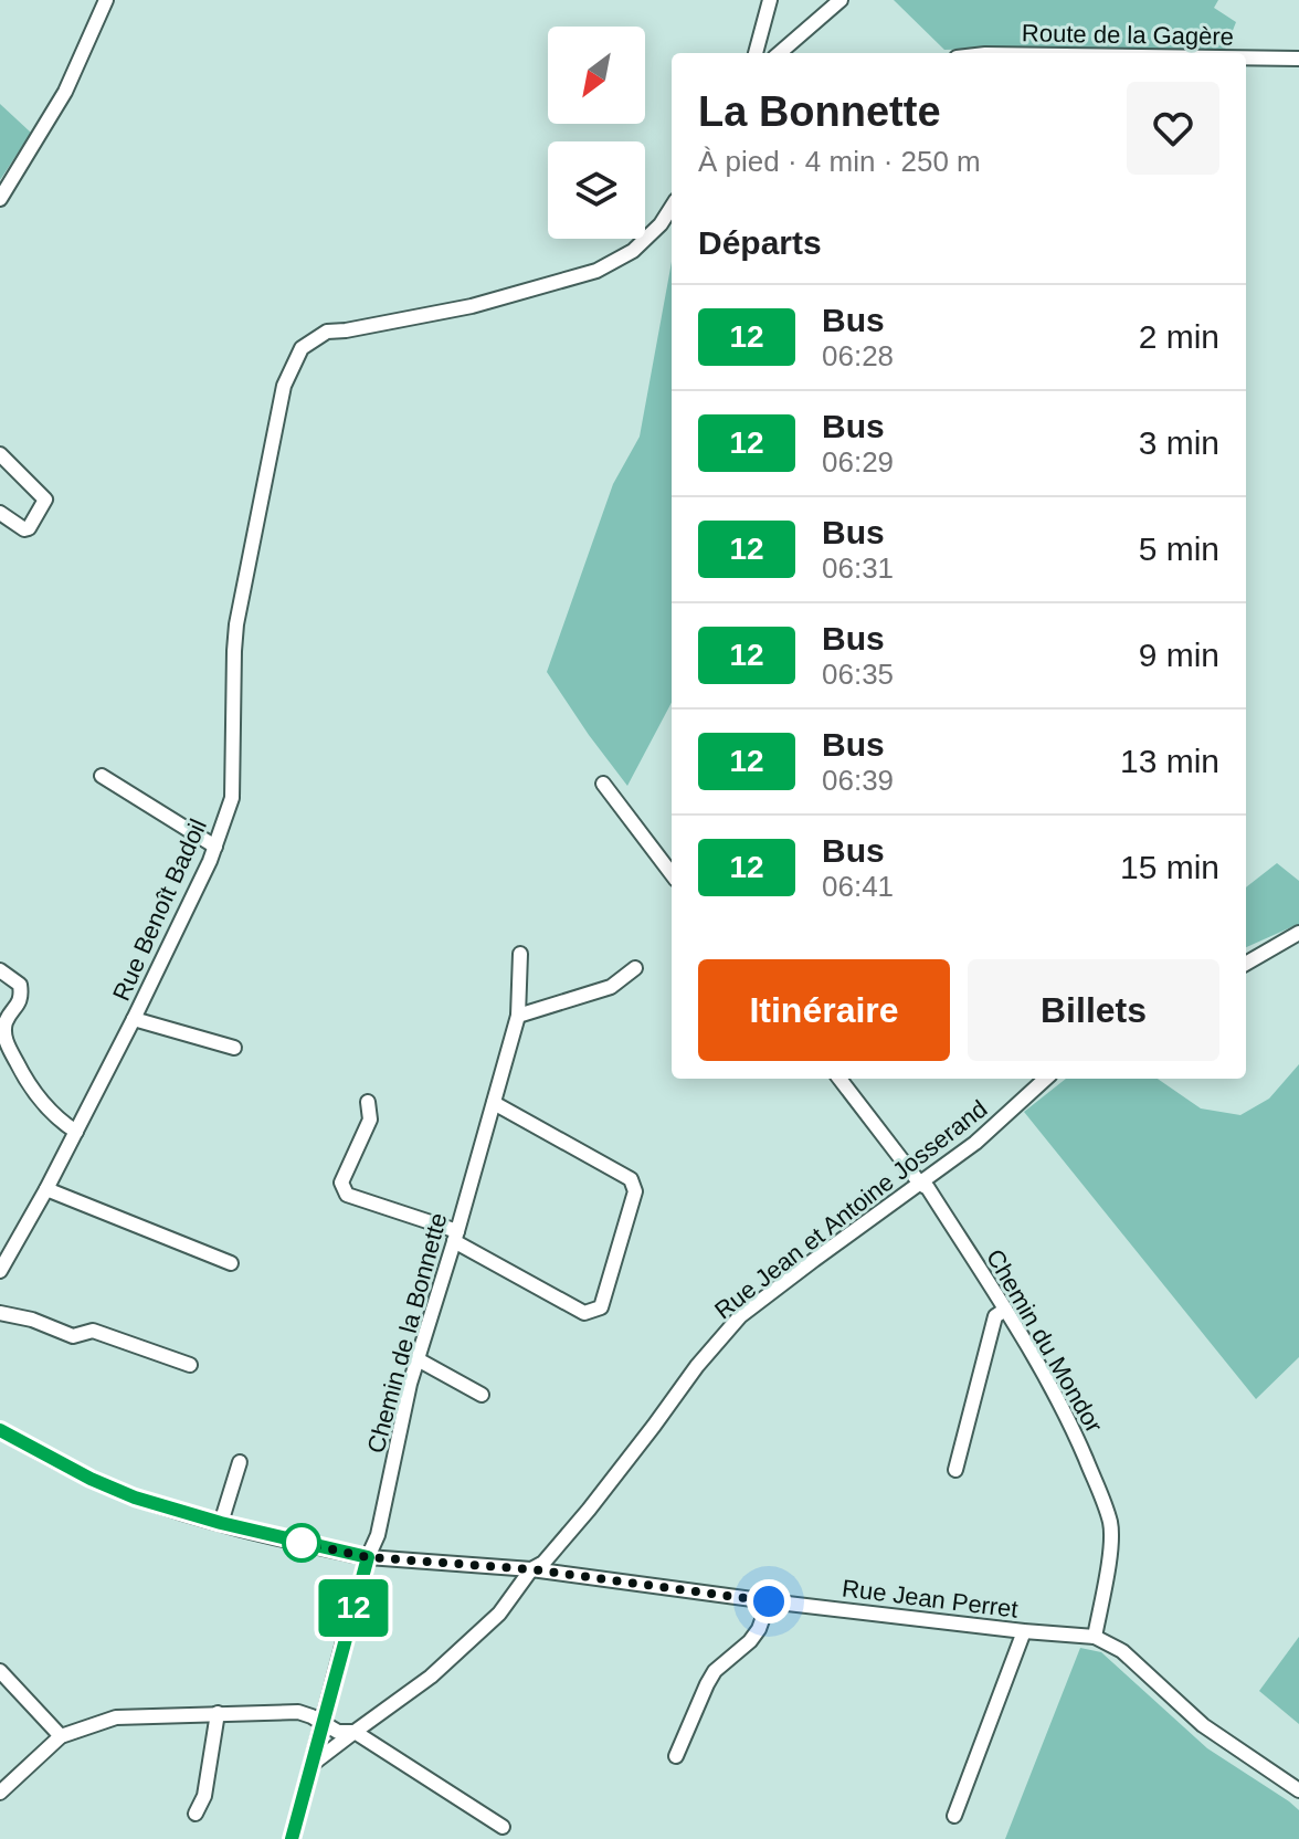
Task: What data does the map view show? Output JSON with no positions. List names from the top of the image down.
{
  "streets": {
    "street": [
      "Route de la Gagère",
      "Rue Benoît Badoil",
      "Rue Jean et Antoine Josserand",
      "Chemin de la Bonnette",
      "Chemin du Mondor",
      "Rue Jean Perret"
    ]
  },
  "crossings": [
    ["Rue Jean et Antoine Josserand", "Chemin du Mondor"],
    ["Rue Jean et Antoine Josserand", "Rue Jean Perret"],
    ["Chemin de la Bonnette", "Rue Jean Perret"],
    ["Chemin du Mondor", "Rue Jean Perret"]
  ],
  "lines": ["bus line 12"],
  "north": "bottom left",
  "page": {
    "on_map": "12",
    "heading": [
      ["La Bonnette", "À pied · 4 min · 250 m"],
      "Départs"
    ],
    "list": [
      {
        "mark": "12",
        "name": "Bus",
        "note": "06:28",
        "value": "2 min"
      },
      {
        "mark": "12",
        "name": "Bus",
        "note": "06:29",
        "value": "3 min"
      },
      {
        "mark": "12",
        "name": "Bus",
        "note": "06:31",
        "value": "5 min"
      },
      {
        "mark": "12",
        "name": "Bus",
        "note": "06:35",
        "value": "9 min"
      },
      {
        "mark": "12",
        "name": "Bus",
        "note": "06:39",
        "value": "13 min"
      },
      {
        "mark": "12",
        "name": "Bus",
        "note": "06:41",
        "value": "15 min"
      }
    ],
    "buttons": ["Itinéraire", "Billets"]
  }
}
